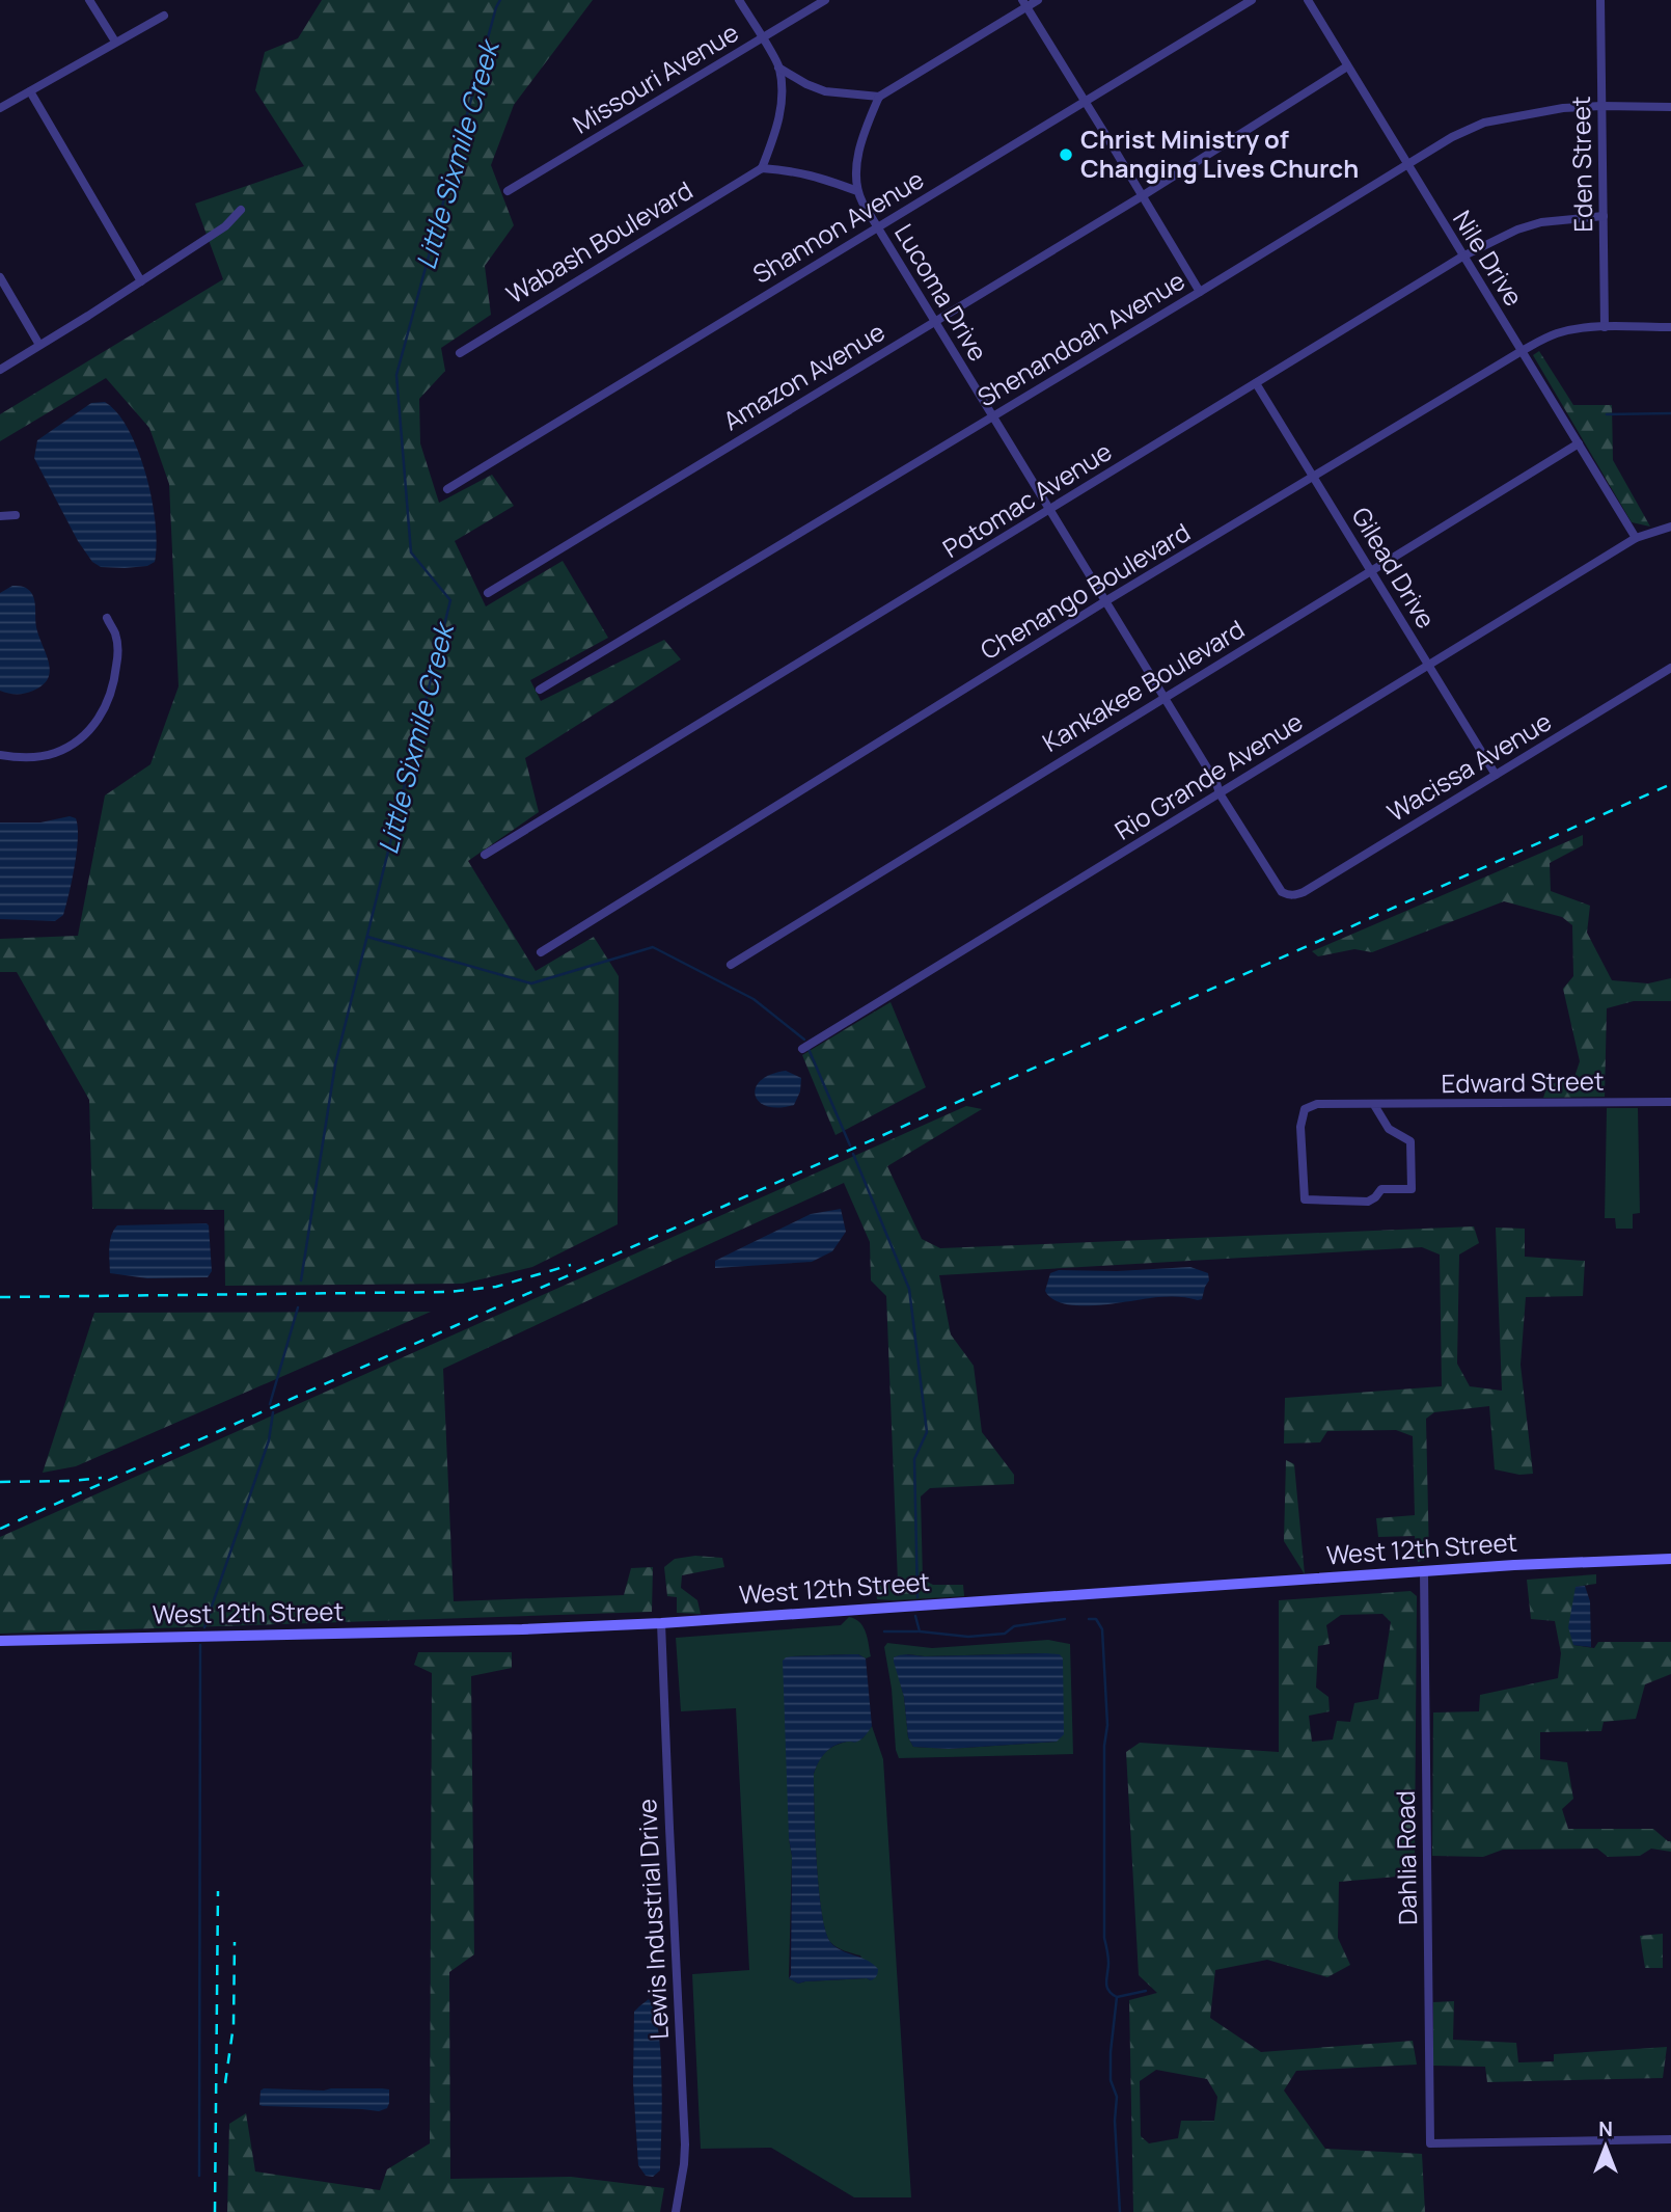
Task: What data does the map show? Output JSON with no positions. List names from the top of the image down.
{
  "streets": {
    "street": [
      "Missouri Avenue",
      "Eden Street",
      "Shannon Avenue",
      "Wabash Boulevard",
      "Nile Drive",
      "Lucoma Drive",
      "Shenandoah Avenue",
      "Amazon Avenue",
      "Potomac Avenue",
      "Gilead Drive",
      "Chenango Boulevard",
      "Kankakee Boulevard",
      "Wacissa Avenue",
      "Rio Grande Avenue",
      "Edward Street",
      "West 12th Street",
      "Dahlia Road",
      "Lewis Industrial Drive"
    ]
  },
  "crossings": [
    ["Eden Street", "Shenandoah Avenue"],
    ["Eden Street", "Potomac Avenue"],
    ["Eden Street", "Chenango Boulevard"],
    ["Shannon Avenue", "Lucoma Drive"],
    ["Nile Drive", "Shenandoah Avenue"],
    ["Nile Drive", "Amazon Avenue"],
    ["Nile Drive", "Potomac Avenue"],
    ["Nile Drive", "Chenango Boulevard"],
    ["Nile Drive", "Kankakee Boulevard"],
    ["Nile Drive", "Rio Grande Avenue"],
    ["Lucoma Drive", "Shenandoah Avenue"],
    ["Lucoma Drive", "Amazon Avenue"],
    ["Lucoma Drive", "Potomac Avenue"],
    ["Lucoma Drive", "Chenango Boulevard"],
    ["Lucoma Drive", "Kankakee Boulevard"],
    ["Lucoma Drive", "Wacissa Avenue"],
    ["Lucoma Drive", "Rio Grande Avenue"],
    ["Potomac Avenue", "Gilead Drive"],
    ["Gilead Drive", "Chenango Boulevard"],
    ["Gilead Drive", "Kankakee Boulevard"],
    ["Gilead Drive", "Wacissa Avenue"],
    ["Gilead Drive", "Rio Grande Avenue"],
    ["West 12th Street", "Dahlia Road"],
    ["West 12th Street", "Lewis Industrial Drive"]
  ],
  "water": ["Little Sixmile Creek"],
  "places": ["Christ Ministry of Changing Lives Church"],
  "north": "top"
}
